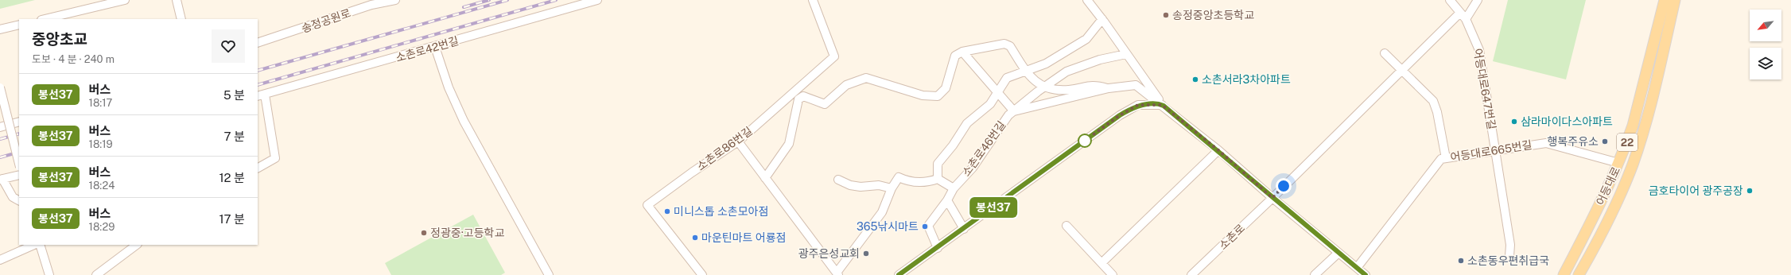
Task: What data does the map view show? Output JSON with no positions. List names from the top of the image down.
{
  "streets": {
    "main road": ["22", "어등대로"],
    "street": [
      "송정공원로",
      "소촌로42번길",
      "어등대로647번길",
      "소촌로86번길",
      "소촌로46번길",
      "어등대로665번길",
      "소촌로"
    ]
  },
  "crossings": [
    ["어등대로647번길", "어등대로665번길"],
    ["어등대로647번길", "소촌로"],
    ["어등대로665번길", "어등대로"]
  ],
  "places": [
    "송정중앙초등학교",
    "소촌서라3차아파트",
    "삼라마이다스아파트",
    "행복주유소",
    "금호타이어 광주공장",
    "미니스톱 소촌모아점",
    "365낚시마트",
    "정광중·고등학교",
    "마운틴마트 어룡점",
    "광주은성교회",
    "소촌동우편취급국"
  ],
  "lines": ["bus line 봉선37"],
  "north": "bottom left",
  "page": {
    "on_map": "봉선37",
    "heading": ["중앙초교", "도보 · 4 분 · 240 m"],
    "list": [
      {
        "mark": "봉선37",
        "name": "버스",
        "note": "18:17",
        "value": "5 분"
      },
      {
        "mark": "봉선37",
        "name": "버스",
        "note": "18:19",
        "value": "7 분"
      },
      {
        "mark": "봉선37",
        "name": "버스",
        "note": "18:24",
        "value": "12 분"
      },
      {
        "mark": "봉선37",
        "name": "버스",
        "note": "18:29",
        "value": "17 분"
      }
    ]
  }
}
